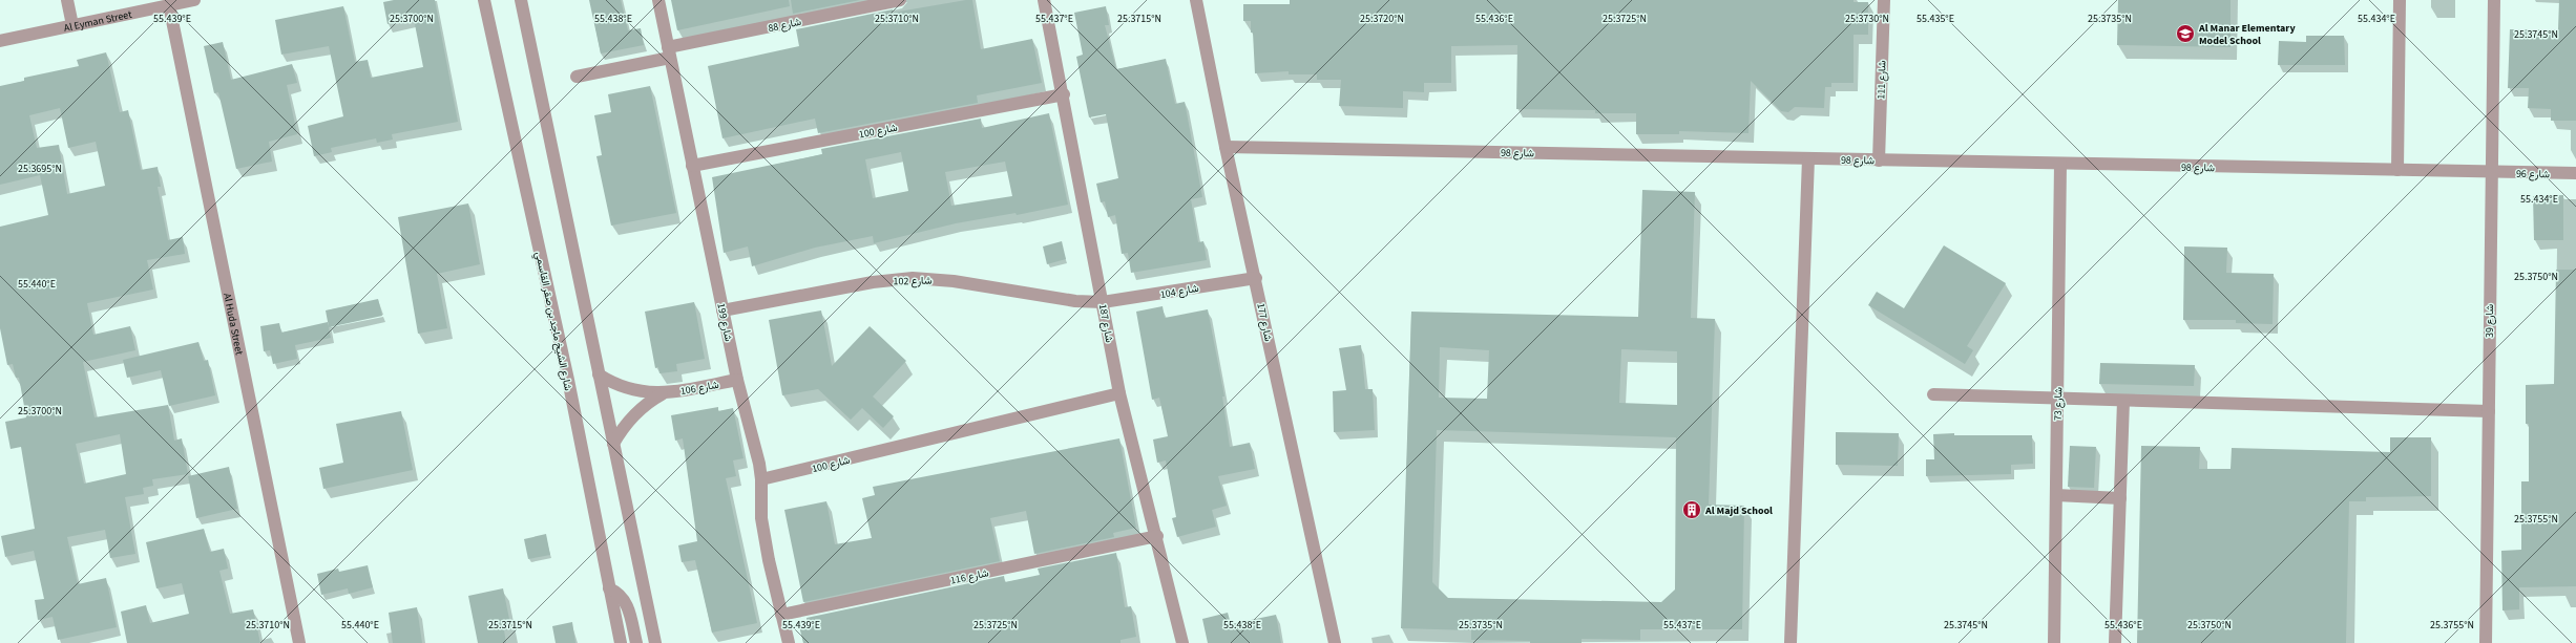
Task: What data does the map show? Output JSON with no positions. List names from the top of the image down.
{
  "streets": {
    "street": [
      "Al Eyman Street",
      "شارع 88",
      "شارع 111",
      "شارع 100",
      "شارع 98",
      "شارع 96",
      "شارع 102",
      "شارع 104",
      "شارع الشيخ ماجد بن صقر القاسمي",
      "شارع 39",
      "شارع 199",
      "شارع 177",
      "شارع 187",
      "Al Huda Street",
      "شارع 106",
      "شارع 73",
      "شارع 116"
    ]
  },
  "crossings": [
    ["Al Eyman Street", "Al Huda Street"],
    ["شارع 88", "شارع 199"],
    ["شارع 111", "شارع 98"],
    ["شارع 100", "شارع 199"],
    ["شارع 100", "شارع 187"],
    ["شارع 98", "شارع 96"],
    ["شارع 98", "شارع 39"],
    ["شارع 98", "شارع 177"],
    ["شارع 98", "شارع 73"],
    ["شارع 96", "شارع 39"],
    ["شارع 102", "شارع 104"],
    ["شارع 102", "شارع 199"],
    ["شارع 102", "شارع 187"],
    ["شارع 104", "شارع 177"],
    ["شارع 104", "شارع 187"],
    ["شارع 199", "شارع 106"],
    ["شارع 199", "شارع 116"],
    ["شارع 187", "شارع 116"]
  ],
  "places": {
    "school or university": ["Al Manar Elementary Model School"],
    "building": ["Al Majd School"]
  },
  "coordinates": [
    "55.434°E",
    "55.439°E",
    "25.3700°N",
    "55.438°E",
    "25.3710°N",
    "55.437°E",
    "25.3715°N",
    "25.3720°N",
    "55.436°E",
    "25.3725°N",
    "25.3730°N",
    "55.435°E",
    "25.3735°N",
    "25.3745°N",
    "25.3695°N",
    "25.3750°N",
    "55.440°E",
    "25.3755°N"
  ]
}
